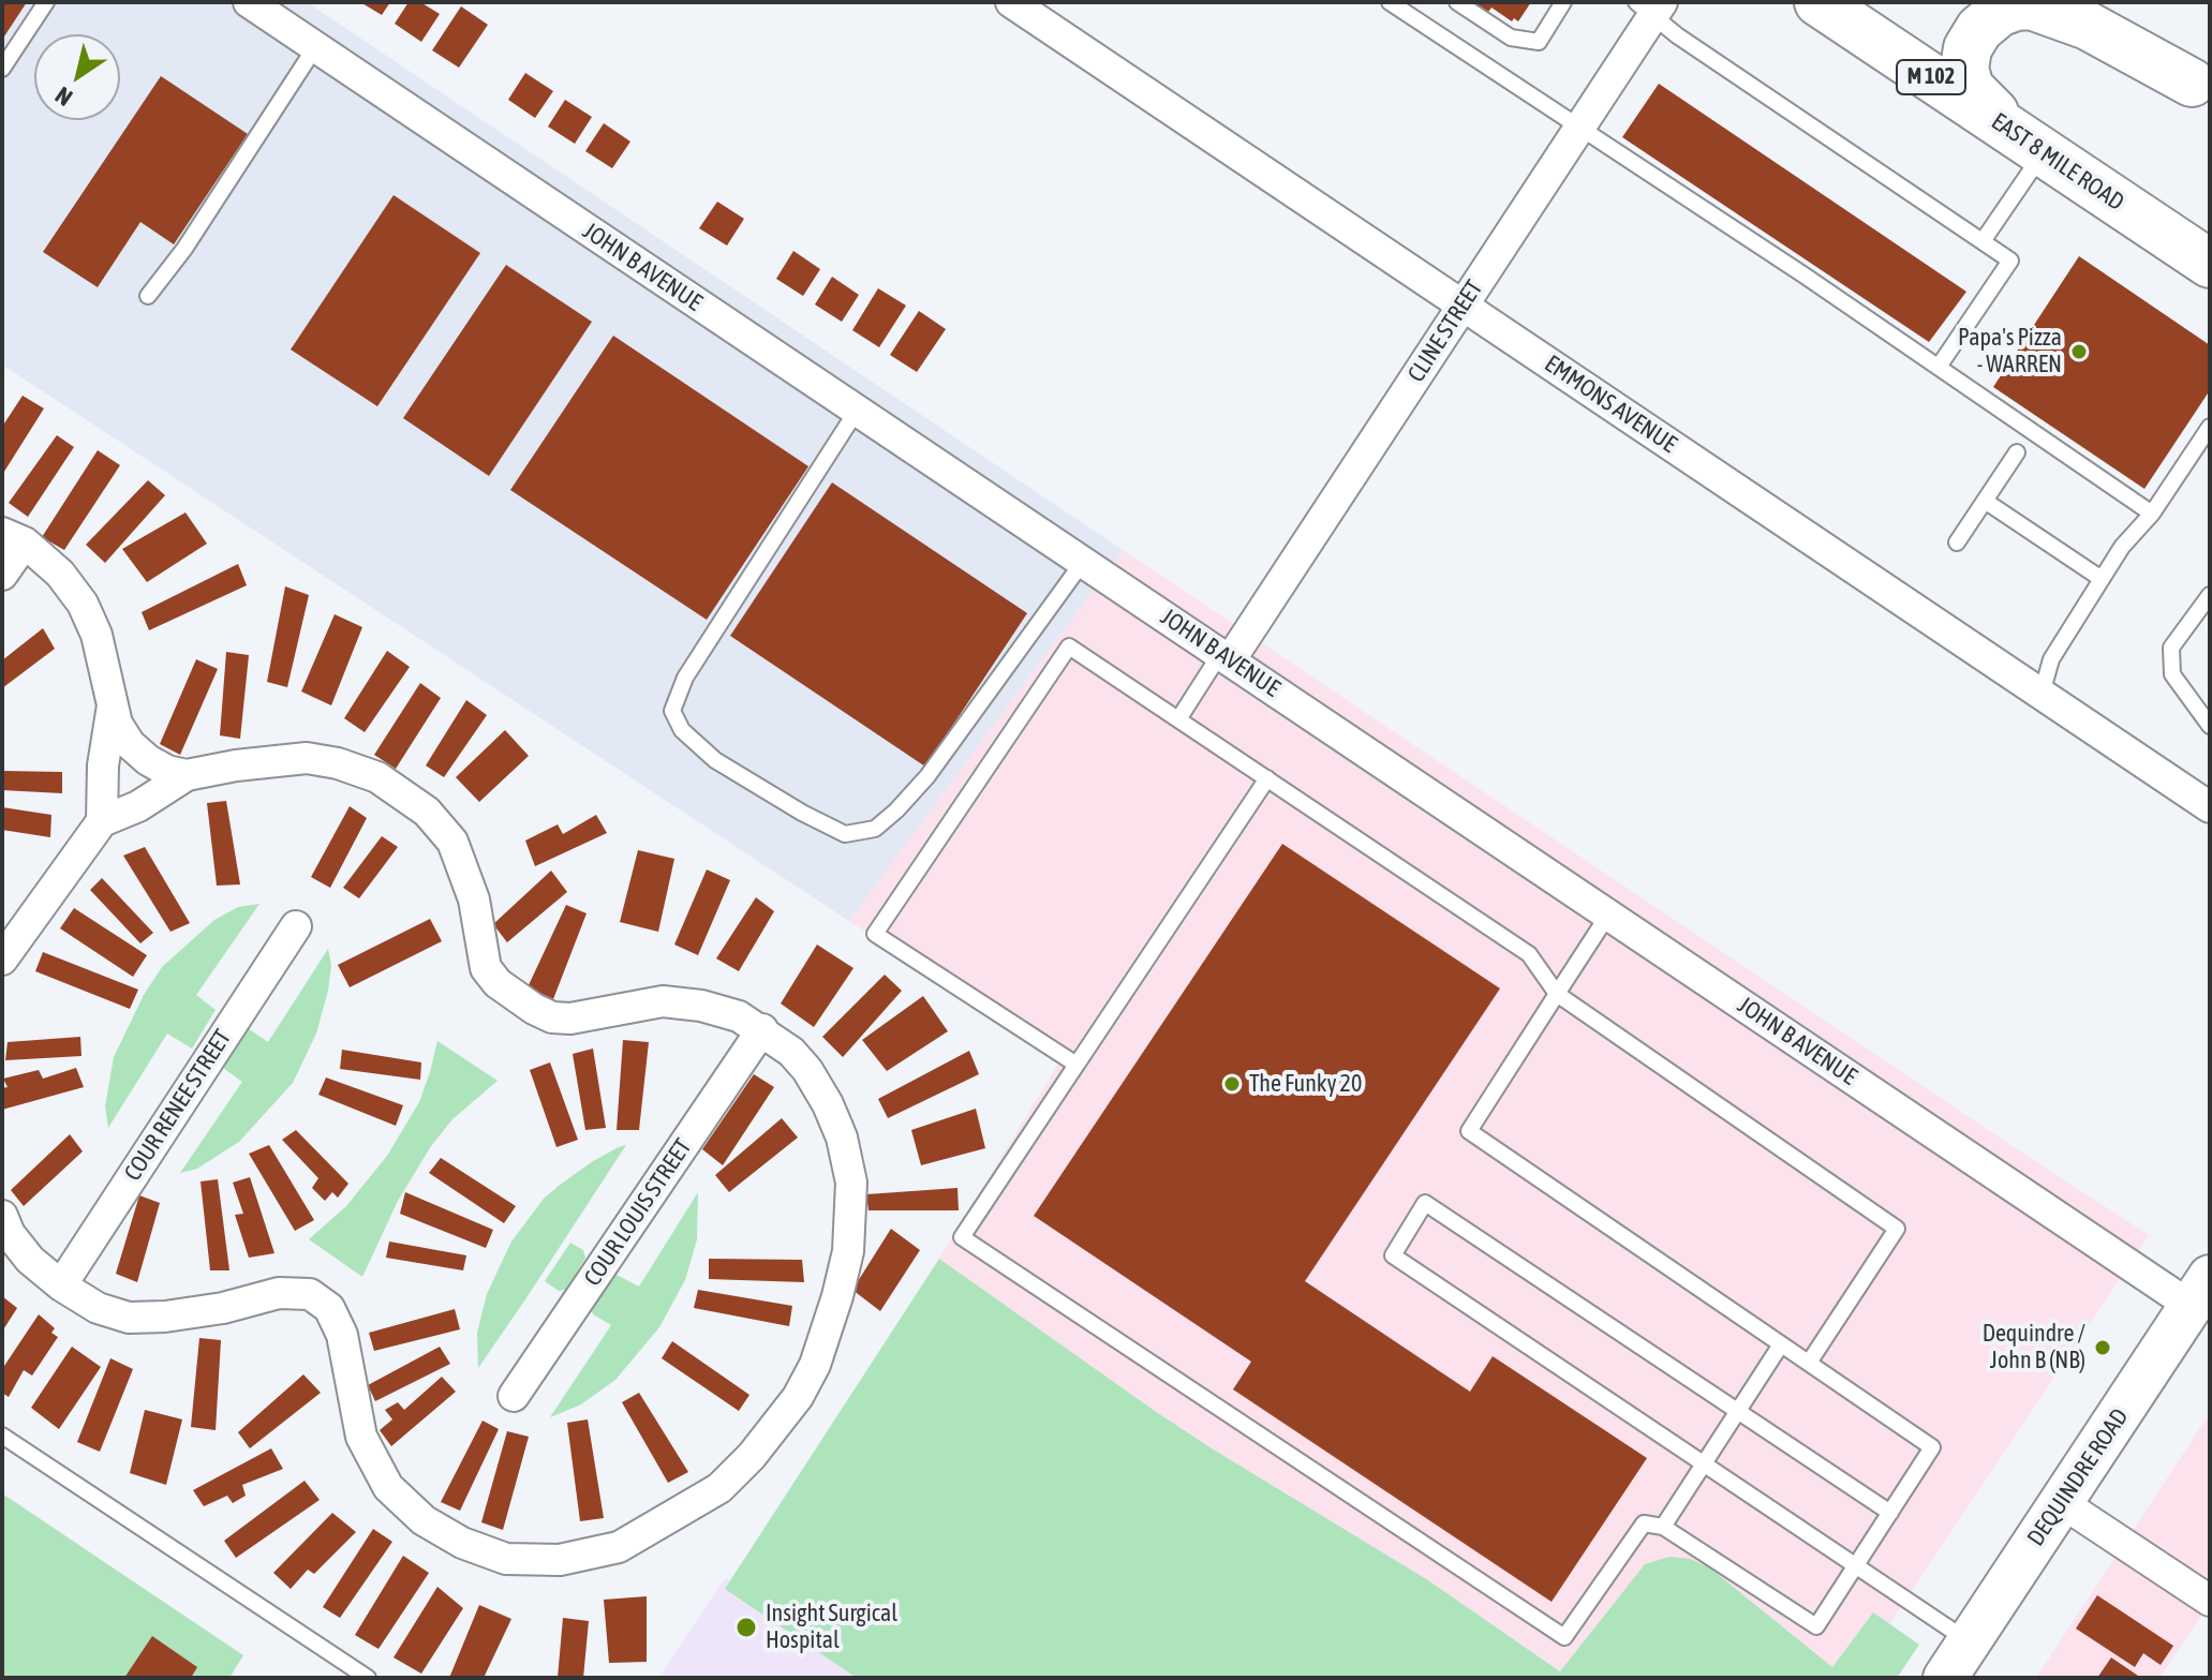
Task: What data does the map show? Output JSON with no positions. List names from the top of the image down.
{
  "streets": {
    "highway": ["M 102", "EAST 8 MILE ROAD"],
    "main road": ["DEQUINDRE ROAD"],
    "street": [
      "JOHN B AVENUE",
      "CLINE STREET",
      "EMMONS AVENUE",
      "COUR RENEE STREET",
      "COUR LOUIS STREET"
    ]
  },
  "crossings": [
    ["JOHN B AVENUE", "CLINE STREET"],
    ["JOHN B AVENUE", "DEQUINDRE ROAD"],
    ["CLINE STREET", "EMMONS AVENUE"]
  ],
  "places": [
    "Papa's Pizza - WARREN",
    "The Funky 20",
    "Dequindre / John B (NB)",
    "Insight Surgical Hospital"
  ],
  "north": "bottom left"
}
